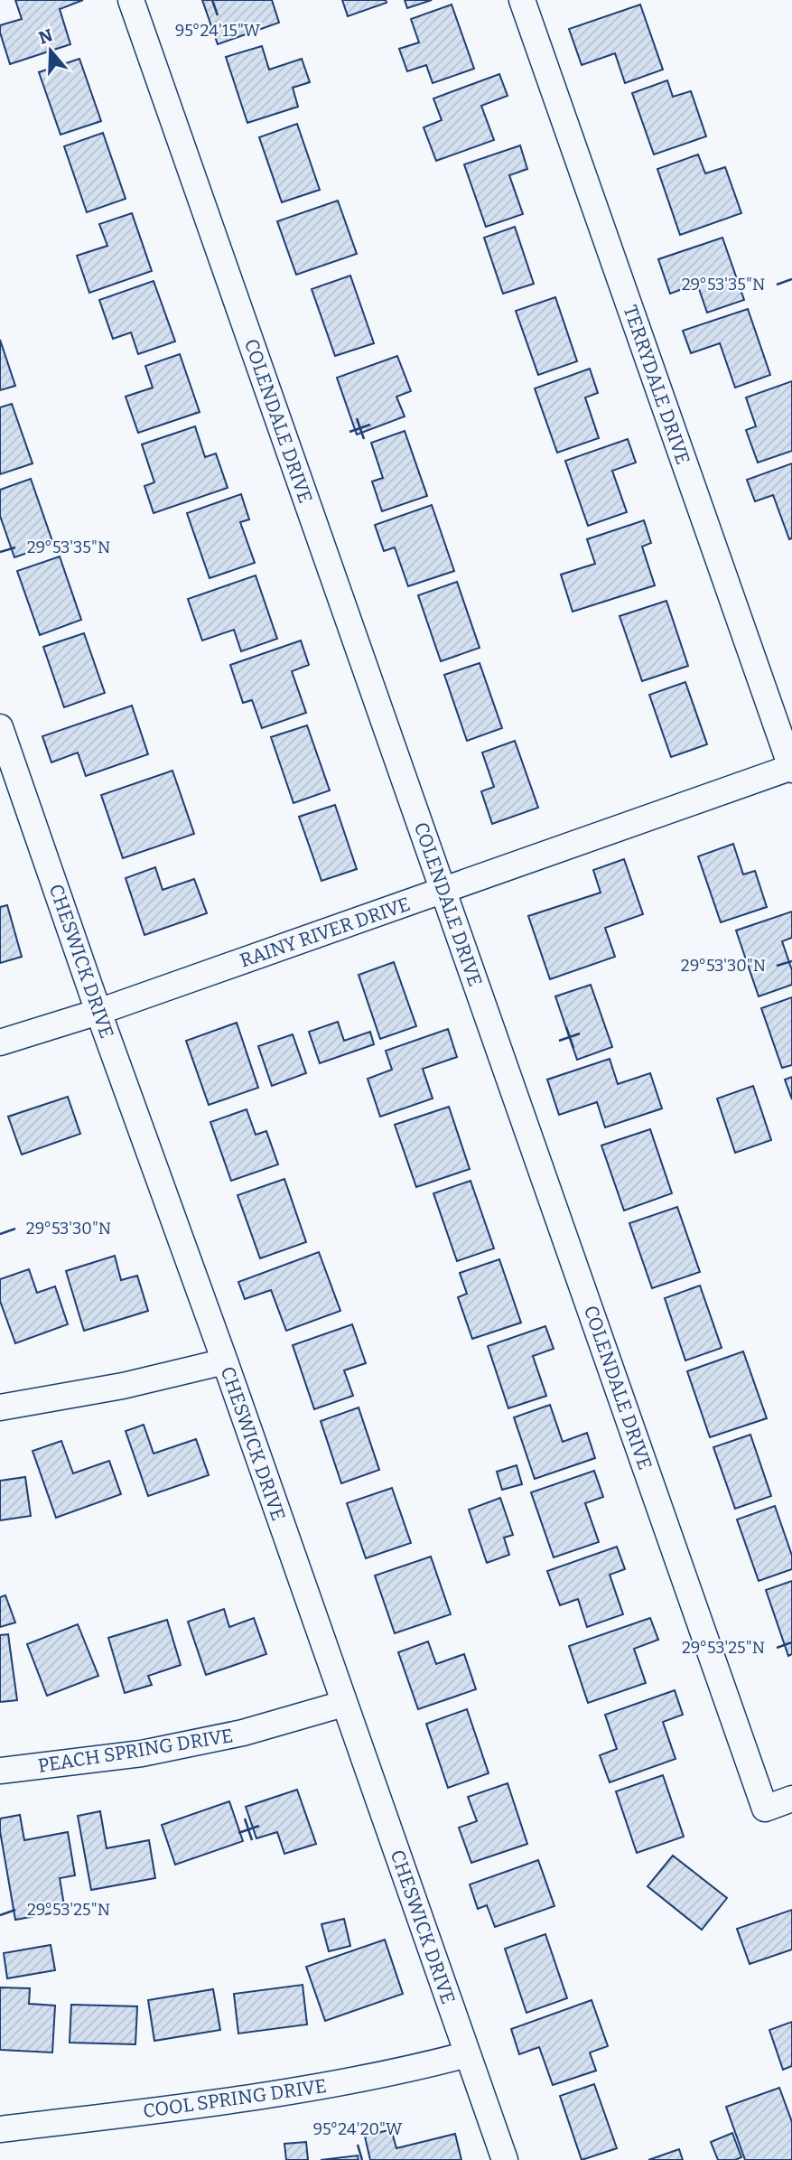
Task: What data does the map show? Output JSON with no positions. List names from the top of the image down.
{
  "streets": {
    "street": [
      "TERRYDALE DRIVE",
      "COLENDALE DRIVE",
      "RAINY RIVER DRIVE",
      "CHESWICK DRIVE",
      "PEACH SPRING DRIVE",
      "COOL SPRING DRIVE"
    ]
  },
  "crossings": [
    ["TERRYDALE DRIVE", "RAINY RIVER DRIVE"],
    ["COLENDALE DRIVE", "RAINY RIVER DRIVE"],
    ["RAINY RIVER DRIVE", "CHESWICK DRIVE"],
    ["CHESWICK DRIVE", "PEACH SPRING DRIVE"],
    ["CHESWICK DRIVE", "COOL SPRING DRIVE"]
  ],
  "north": "top",
  "coordinates": [
    "95°24'15\"W",
    "29°53'35\"N",
    "29°53'30\"N",
    "29°53'25\"N",
    "95°24'20\"W"
  ]
}
